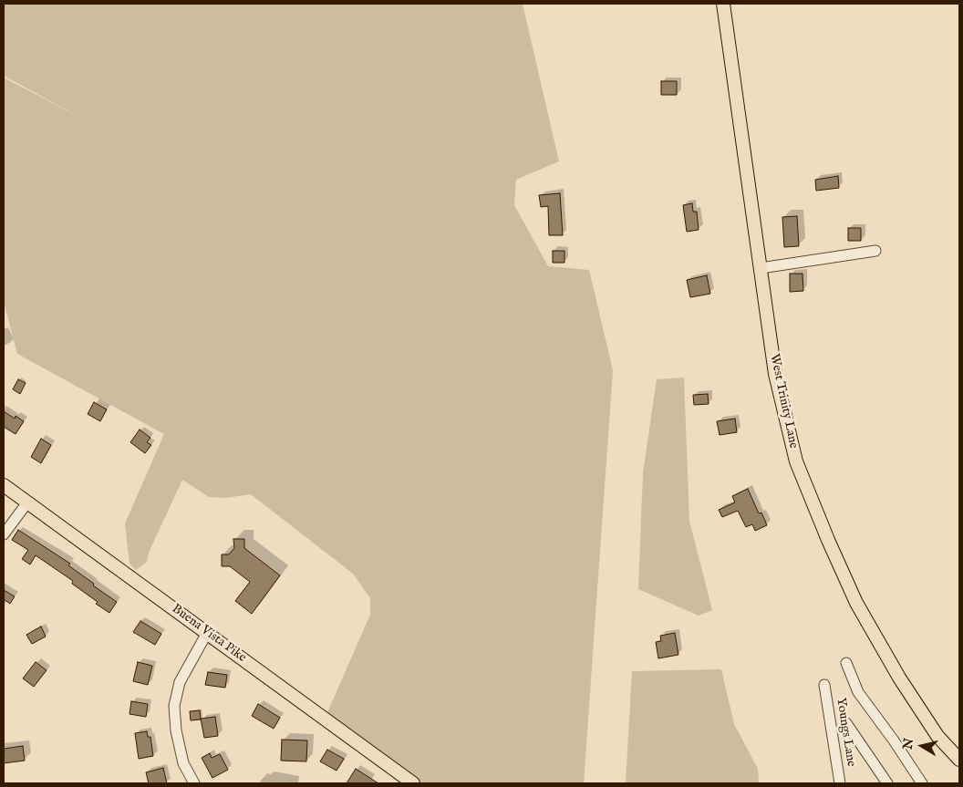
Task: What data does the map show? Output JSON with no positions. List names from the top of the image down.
{
  "streets": {
    "main road": ["West Trinity Lane", "Buena Vista Pike"],
    "street": ["Youngs Lane"]
  },
  "north": "left"
}
